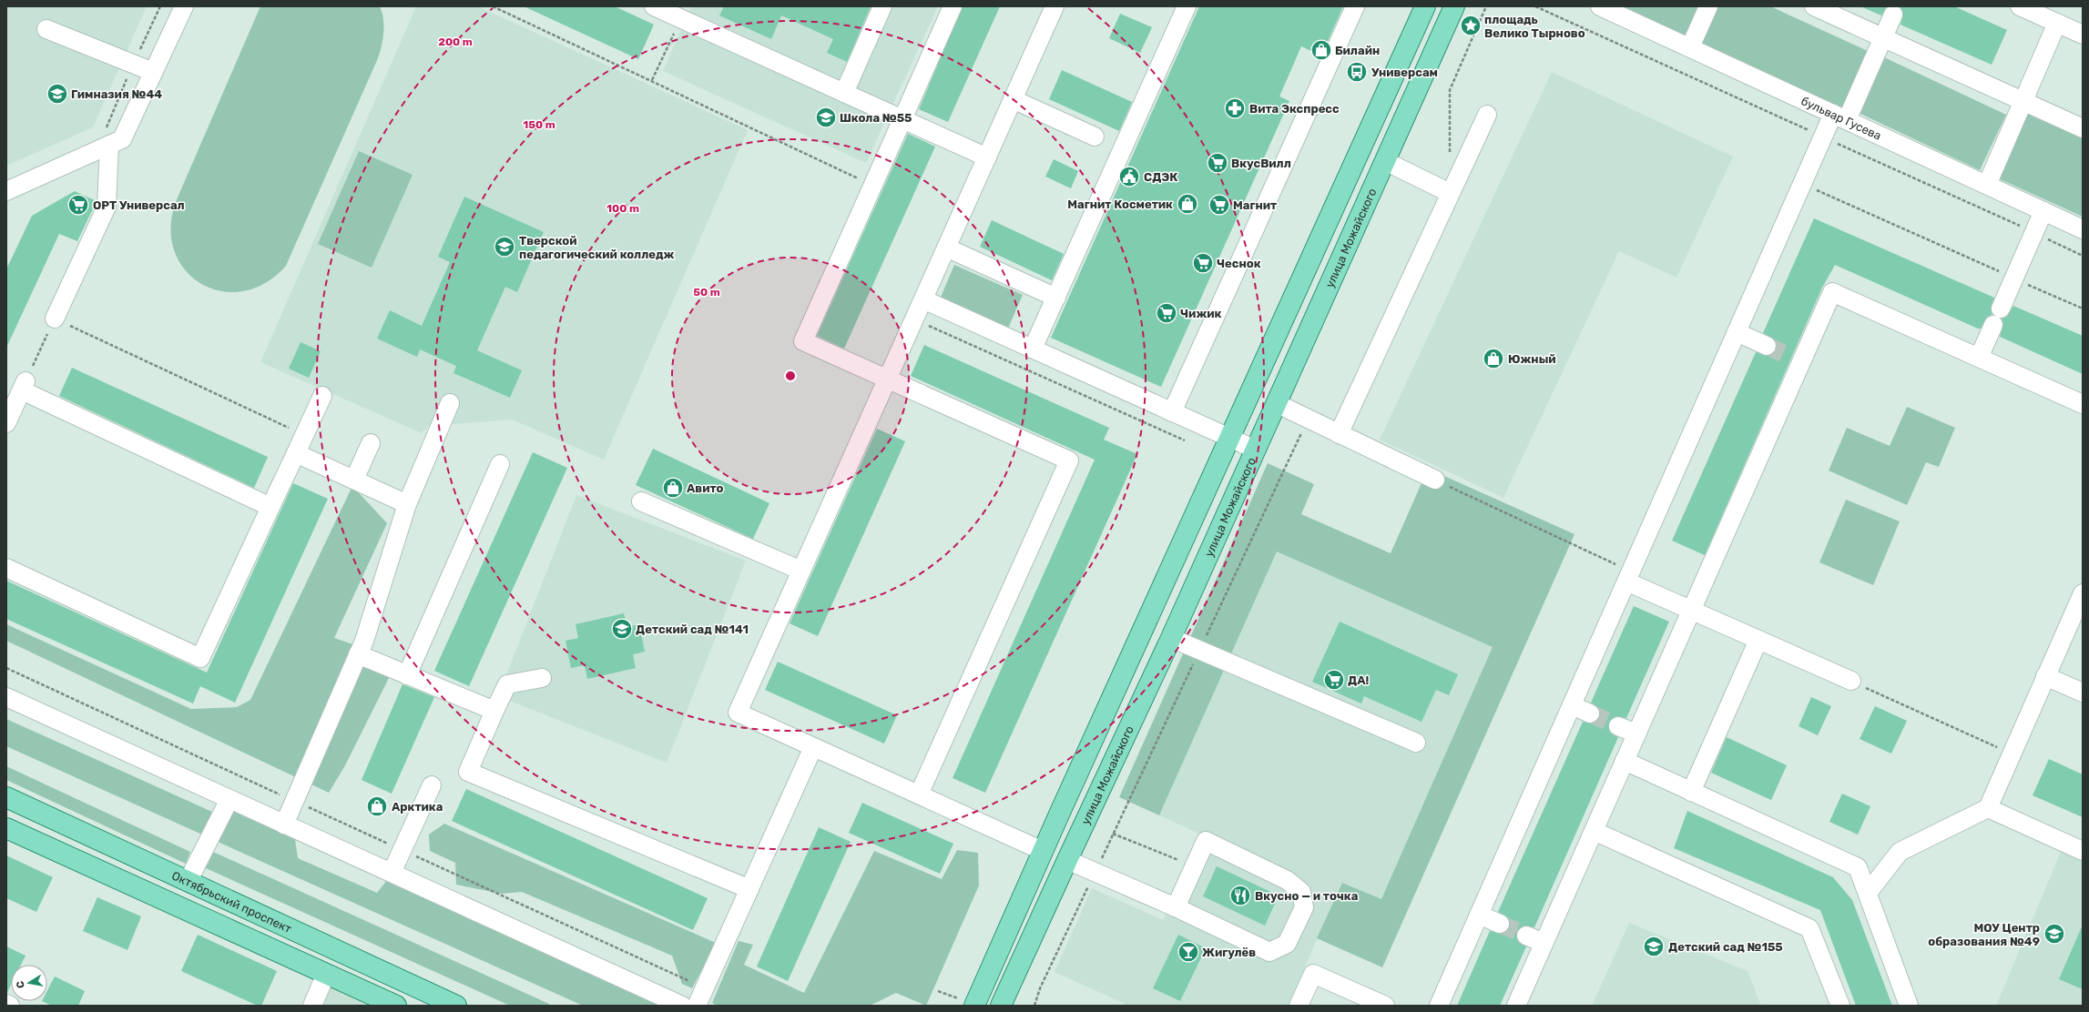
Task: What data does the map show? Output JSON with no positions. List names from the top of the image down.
{
  "streets": {
    "main road": ["улица Можайского", "Октябрьский проспект"],
    "street": ["бульвар Гусева"]
  },
  "places": {
    "place": ["площадь Велико Тырново"],
    "shop": [
      "Билайн",
      "Магнит Косметик",
      "Южный",
      "Авито",
      "Арктика"
    ],
    "bus stop": ["Универсам"],
    "school or university": [
      "Гимназия №44",
      "Школа №55",
      "Тверской педагогический колледж",
      "Детский сад №141",
      "МОУ Центр образования №49",
      "Детский сад №155"
    ],
    "pharmacy": ["Вита Экспресс"],
    "supermarket": [
      "ВкусВилл",
      "ОРТ Универсал",
      "Магнит",
      "Чеснок",
      "Чижик",
      "ДА!"
    ],
    "public building": ["СДЭК"],
    "restaurant": ["Вкусно — и точка"],
    "bar": ["Жигулёв"]
  },
  "north": "left",
  "rings": [
    "200 m",
    "150 m",
    "100 m",
    "50 m"
  ]
}
